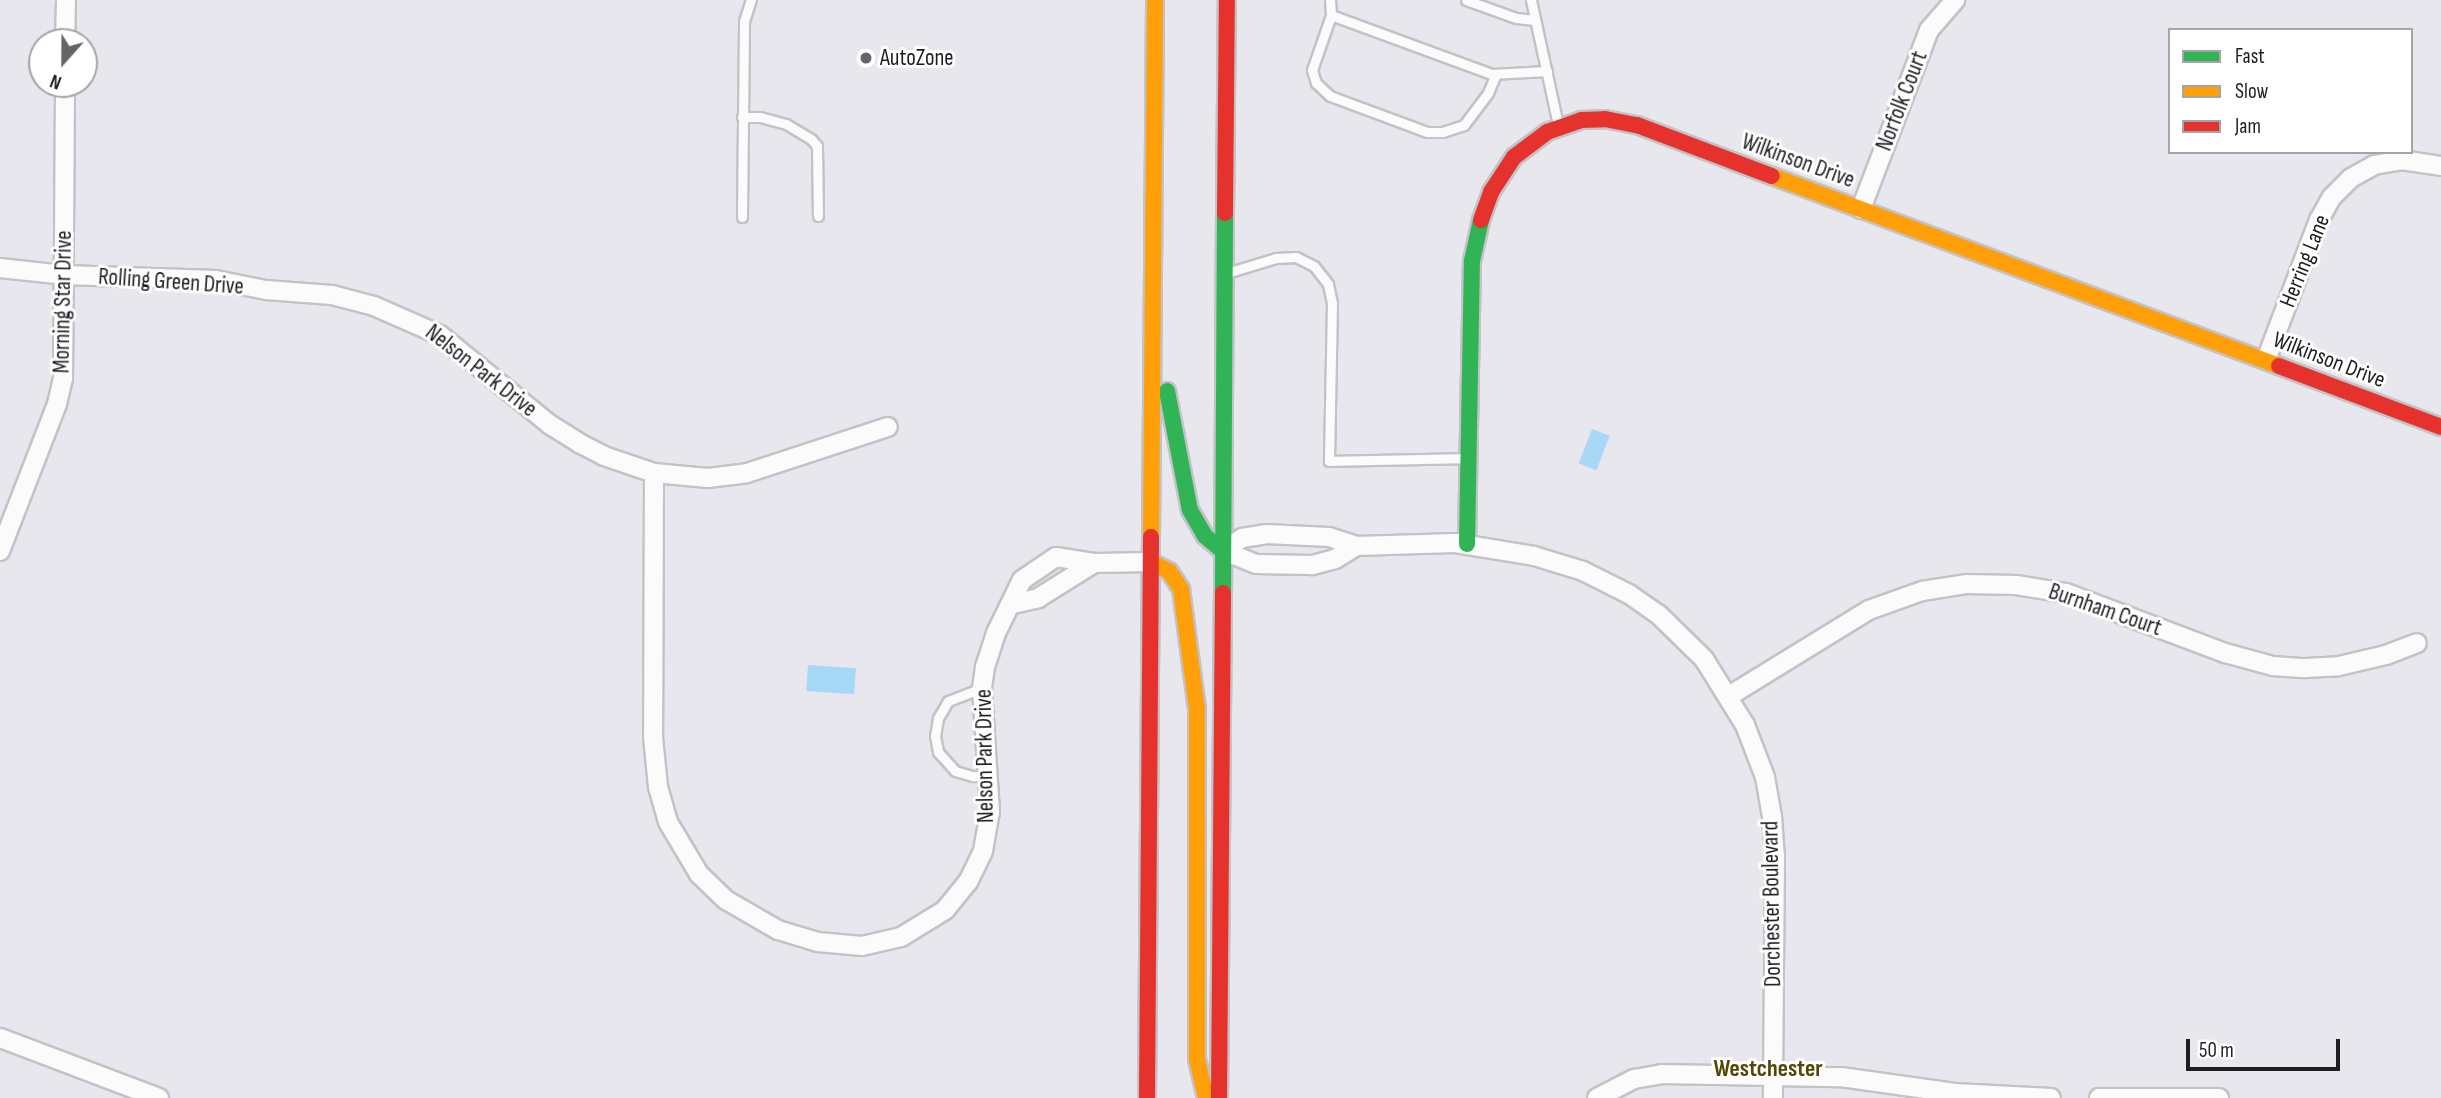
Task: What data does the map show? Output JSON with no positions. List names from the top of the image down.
{
  "streets": {
    "main road": ["Wilkinson Drive"],
    "street": [
      "Norfolk Court",
      "Herring Lane",
      "Rolling Green Drive",
      "Morning Star Drive",
      "Nelson Park Drive",
      "Burnham Court",
      "Dorchester Boulevard"
    ]
  },
  "crossings": [
    ["Norfolk Court", "Wilkinson Drive"],
    ["Wilkinson Drive", "Herring Lane"],
    ["Wilkinson Drive", "Dorchester Boulevard"],
    ["Rolling Green Drive", "Morning Star Drive"],
    ["Rolling Green Drive", "Nelson Park Drive"],
    ["Burnham Court", "Dorchester Boulevard"]
  ],
  "districts": ["Westchester"],
  "places": ["AutoZone"],
  "legend": ["Fast", "Slow", "Jam"],
  "scale_bar": "50 m",
  "north": "bottom"
}
